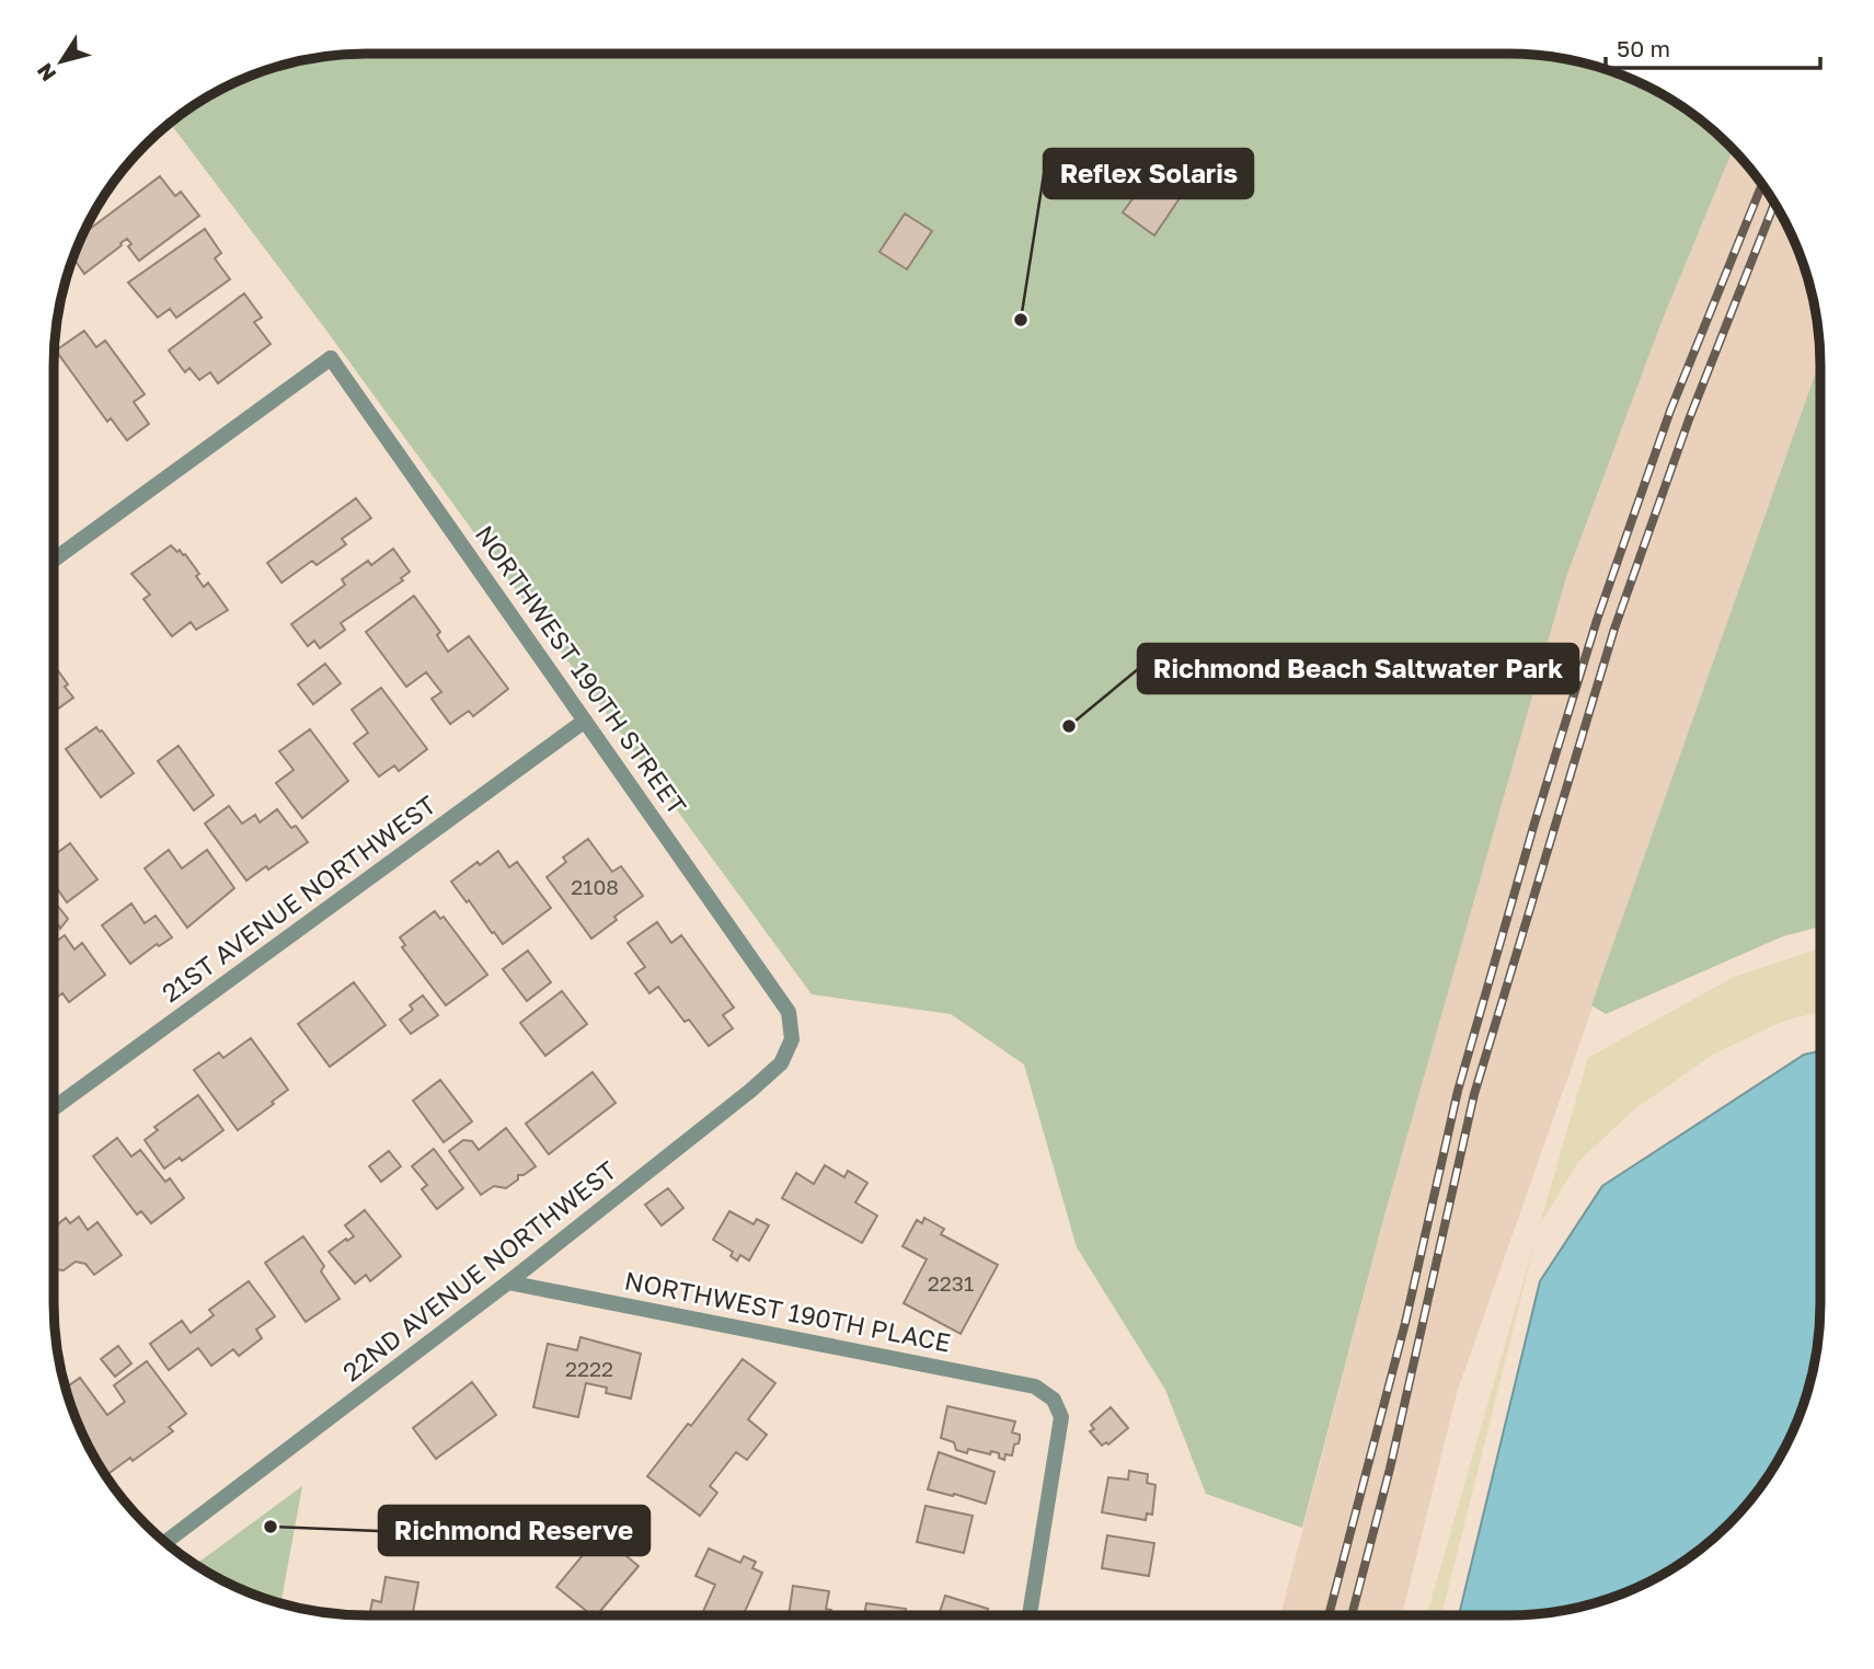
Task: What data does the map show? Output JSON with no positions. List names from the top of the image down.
{
  "streets": {
    "street": [
      "NORTHWEST 190TH STREET",
      "21ST AVENUE NORTHWEST",
      "22ND AVENUE NORTHWEST",
      "NORTHWEST 190TH PLACE"
    ]
  },
  "crossings": [
    ["NORTHWEST 190TH STREET", "21ST AVENUE NORTHWEST"],
    ["NORTHWEST 190TH STREET", "22ND AVENUE NORTHWEST"],
    ["22ND AVENUE NORTHWEST", "NORTHWEST 190TH PLACE"]
  ],
  "places": ["Reflex Solaris", "Richmond Beach Saltwater Park", "Richmond Reserve"],
  "house_numbers": ["2108", "2231", "2222"],
  "scale_bar": "50 m",
  "north": "bottom left"
}
